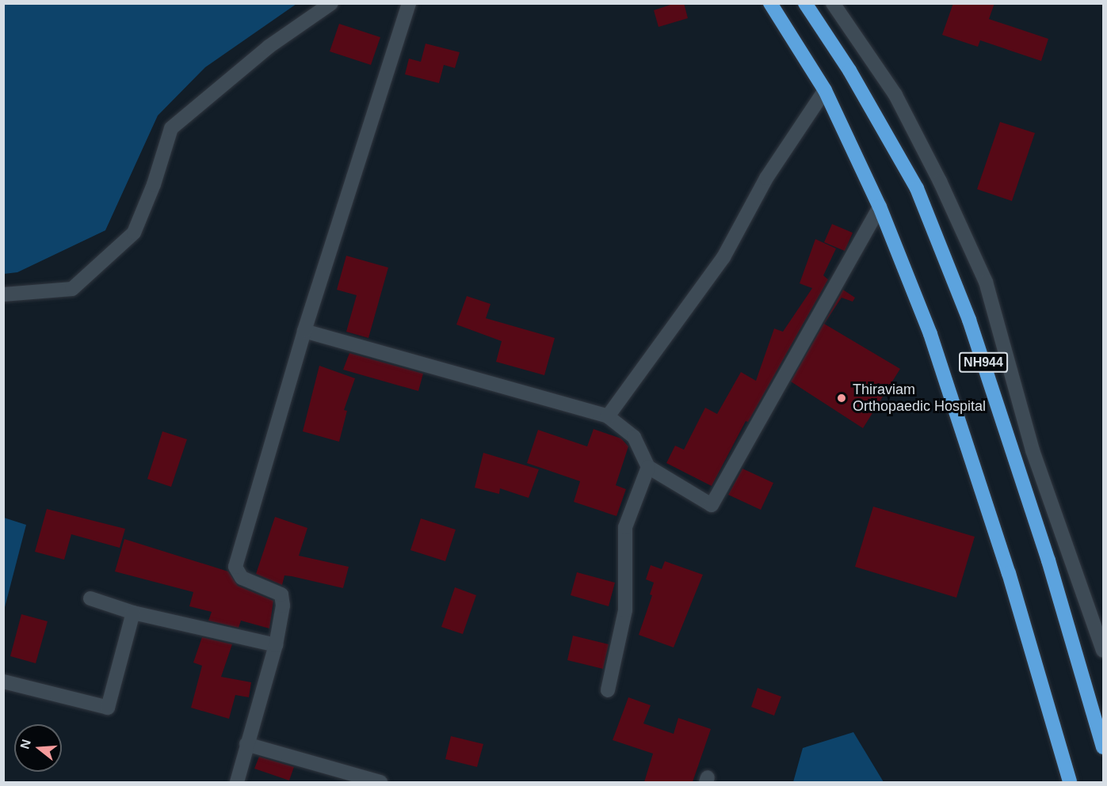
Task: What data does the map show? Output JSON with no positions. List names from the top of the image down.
{
  "streets": {
    "highway": ["NH944"]
  },
  "places": ["Thiraviam Orthopaedic Hospital"],
  "north": "left"
}
